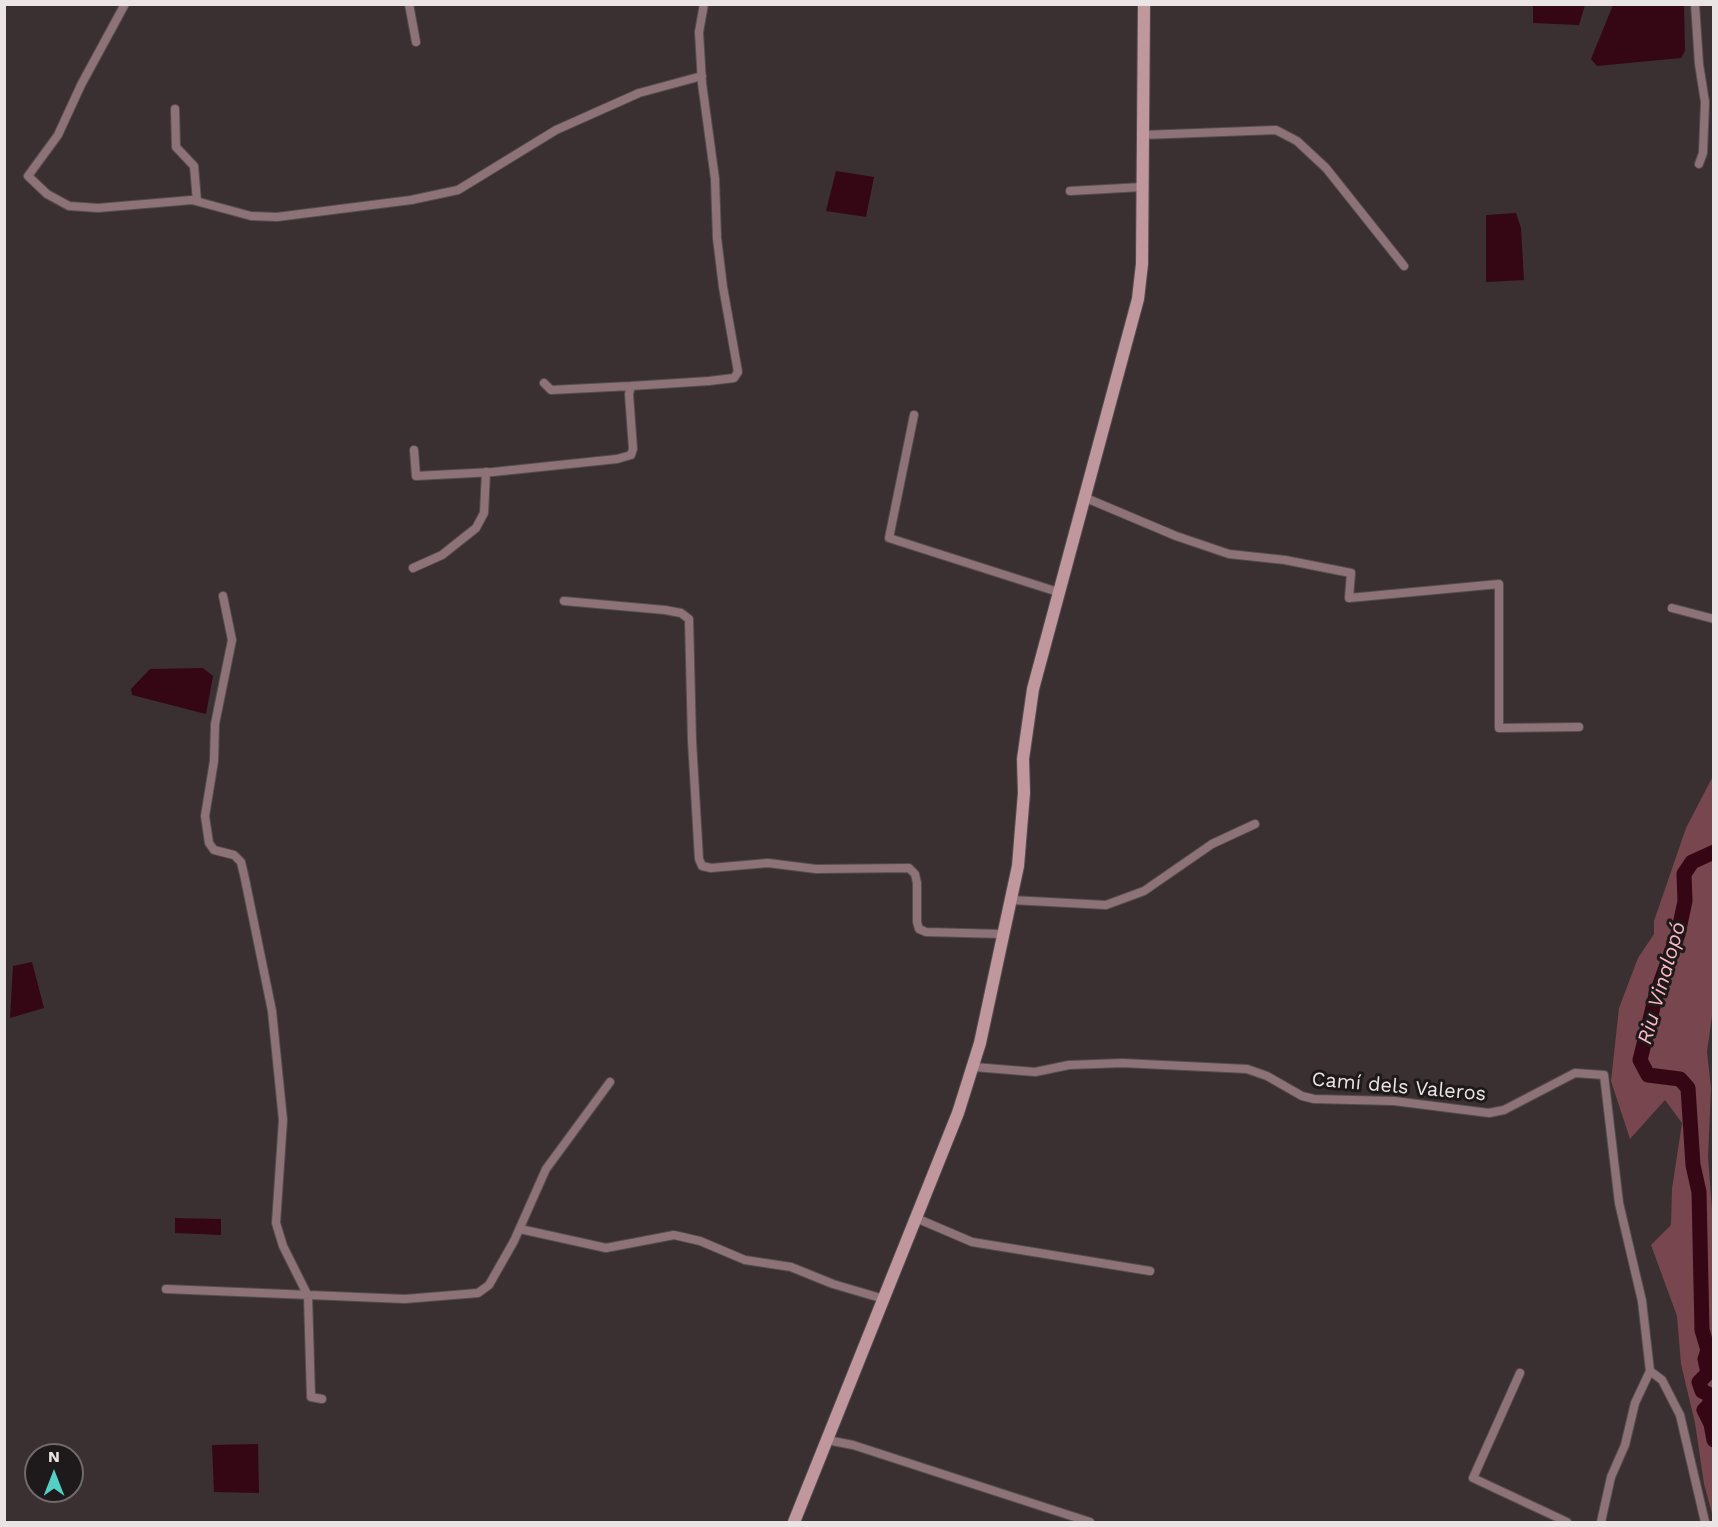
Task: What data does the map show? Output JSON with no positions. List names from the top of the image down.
{
  "streets": {
    "street": ["Camí dels Valeros"]
  },
  "water": ["Riu Vinalopó"],
  "north": "top"
}
